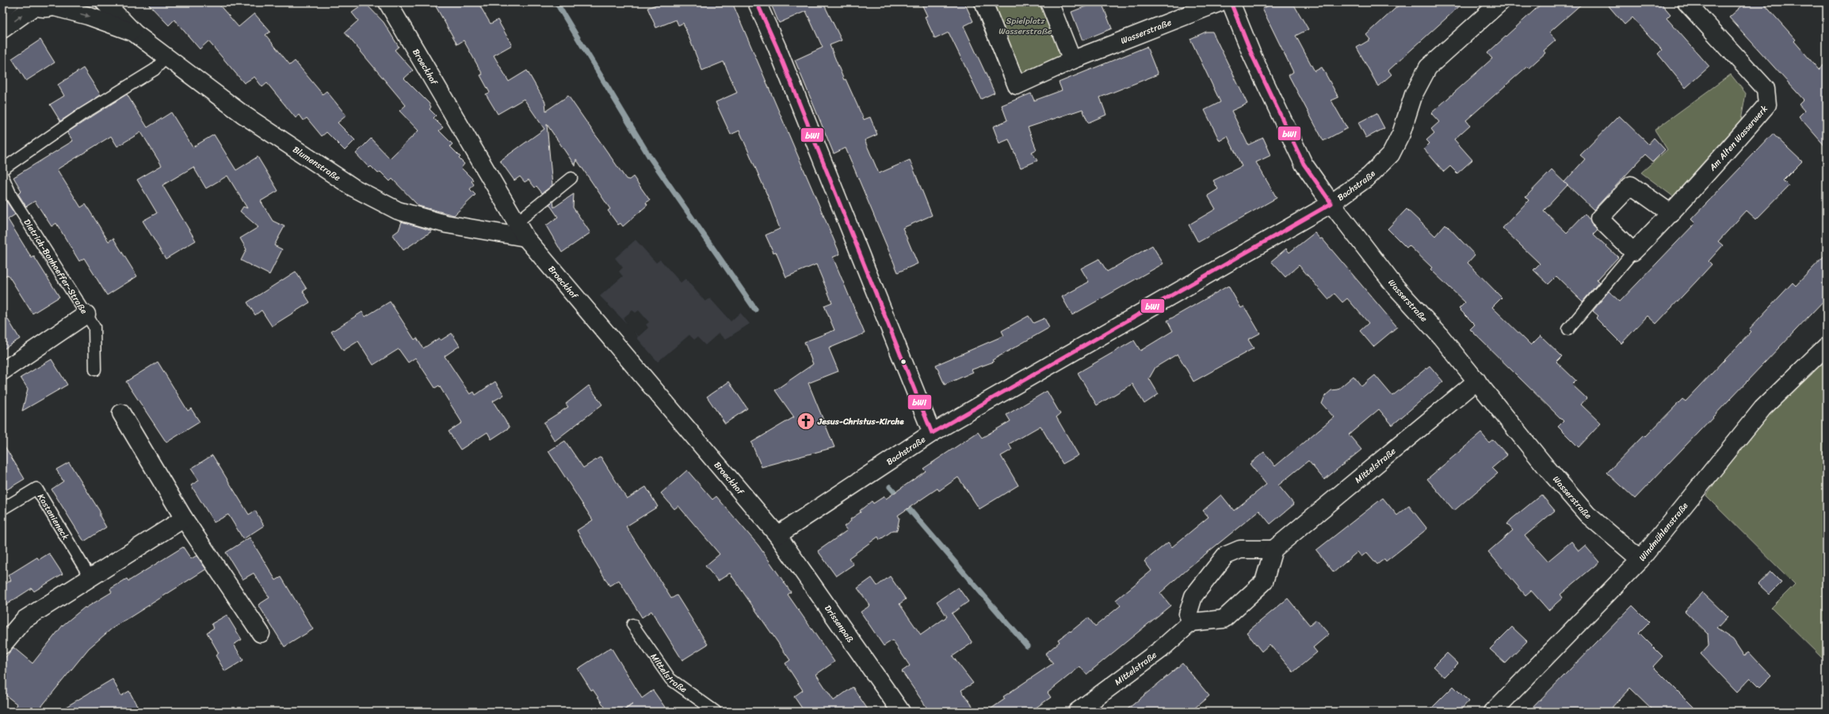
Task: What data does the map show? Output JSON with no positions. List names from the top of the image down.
{
  "streets": {
    "street": [
      "Wasserstraße",
      "Broeckhof",
      "Am Alten Wasserwerk",
      "Blumenstraße",
      "Bachstraße",
      "Dietrich-Bonhoeffer-Straße",
      "Mittelstraße",
      "Windmühlenstraße",
      "Drissenpaß"
    ],
    "lane": ["Kastanieneck"]
  },
  "crossings": [
    ["Wasserstraße", "Bachstraße"],
    ["Wasserstraße", "Mittelstraße"],
    ["Wasserstraße", "Windmühlenstraße"],
    ["Broeckhof", "Blumenstraße"],
    ["Broeckhof", "Bachstraße"],
    ["Broeckhof", "Drissenpaß"],
    ["Bachstraße", "Drissenpaß"]
  ],
  "parks": ["Spielplatz Wasserstraße"],
  "places": {
    "church": ["Jesus-Christus-Kirche"]
  },
  "lines": ["transit line bWi"]
}
